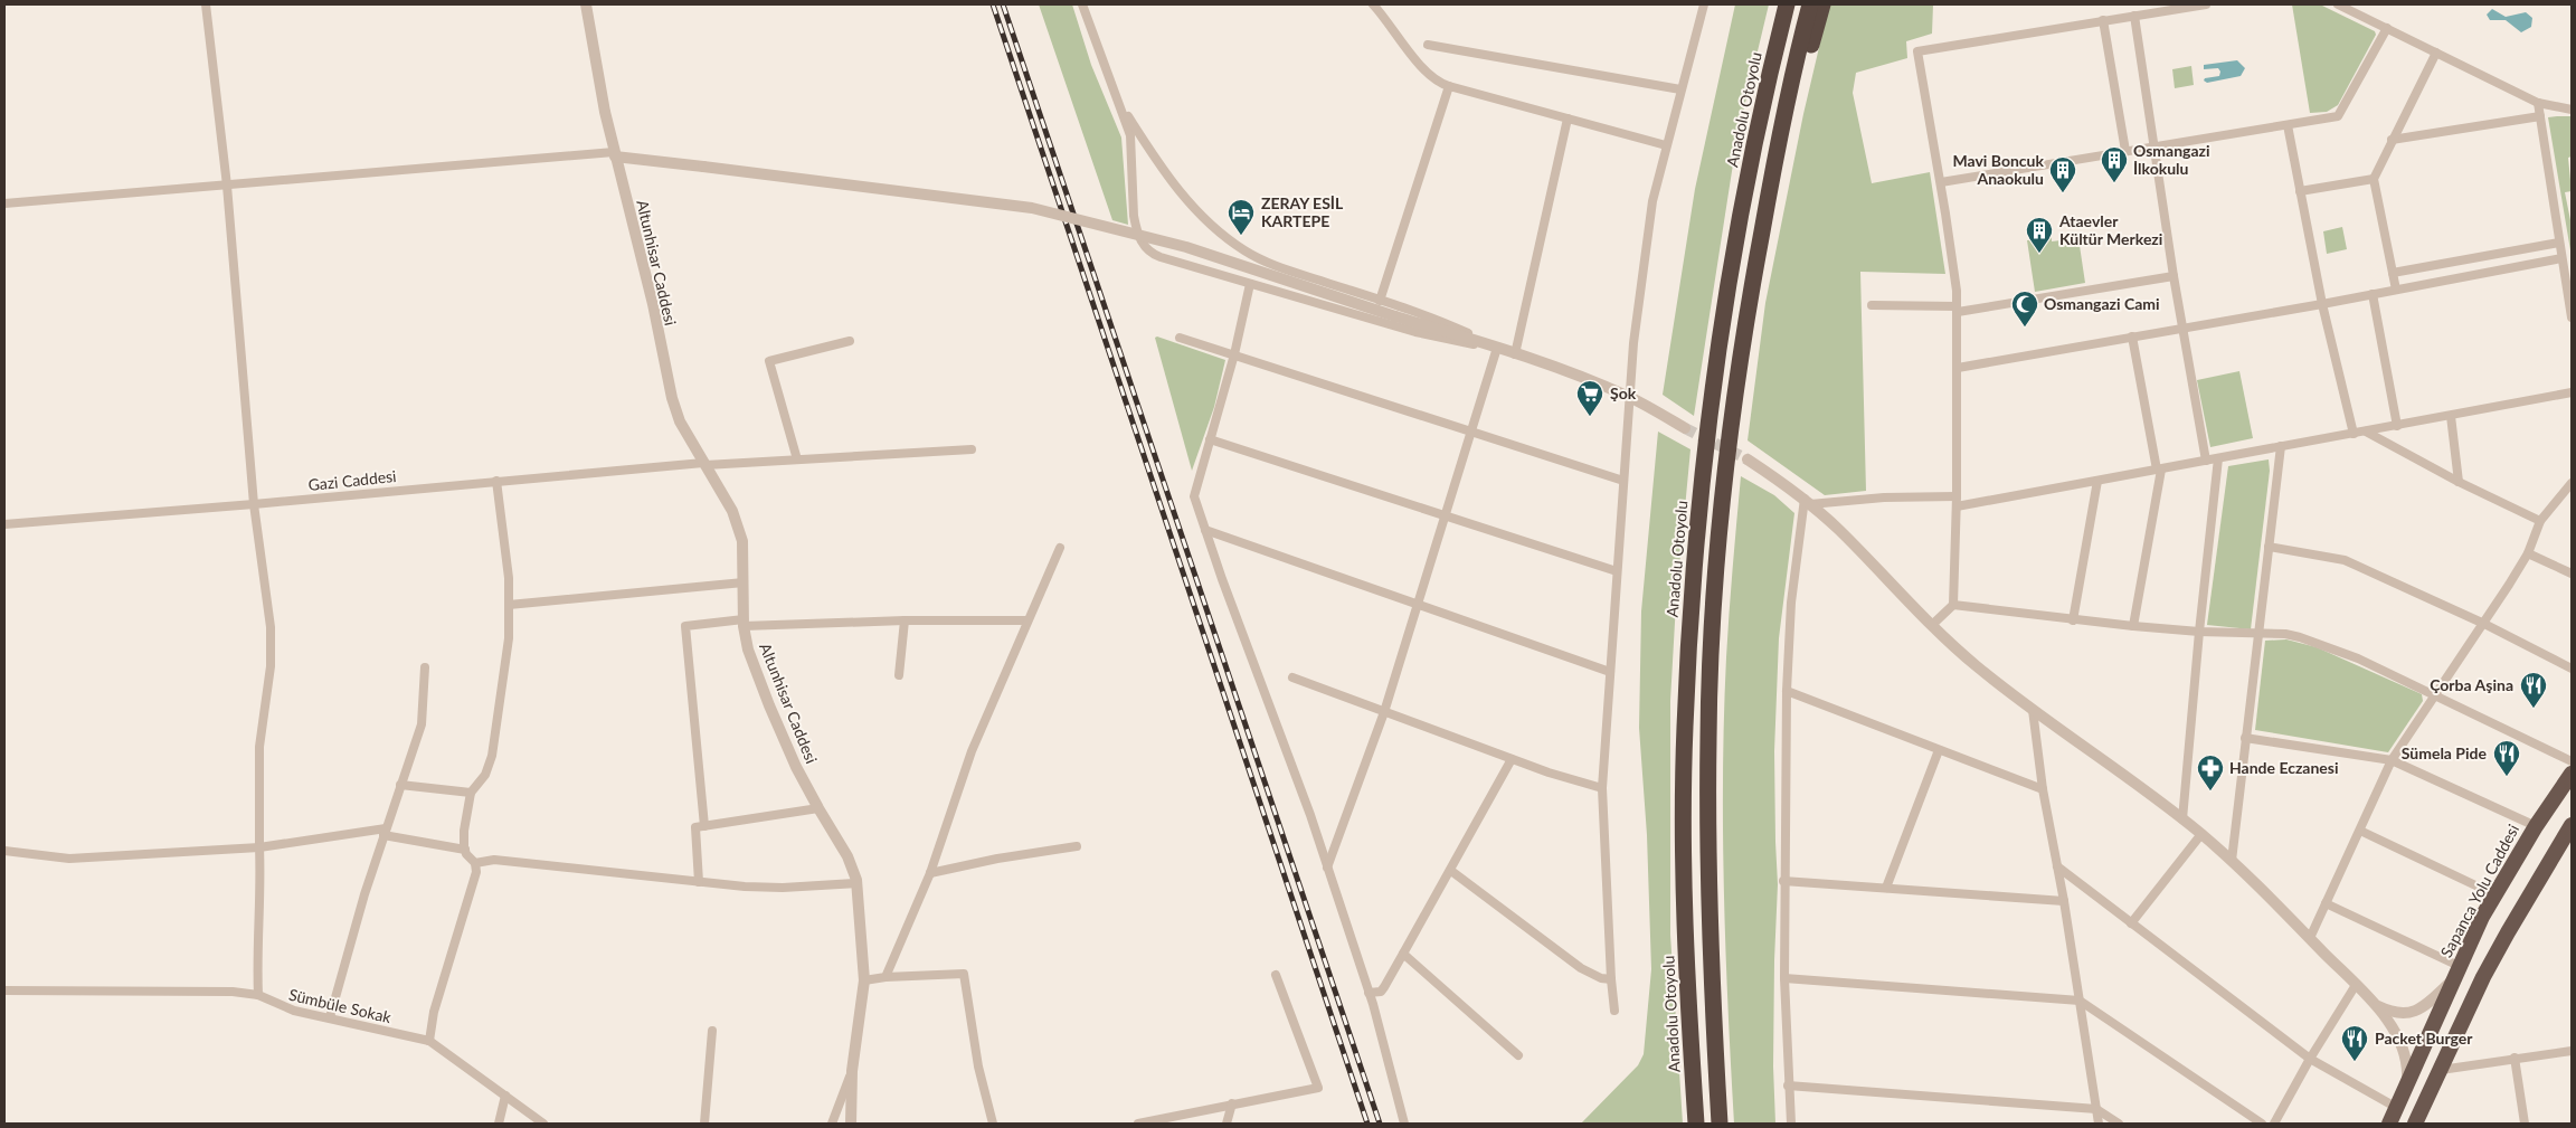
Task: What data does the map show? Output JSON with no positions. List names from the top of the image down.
{
  "streets": {
    "highway": ["Anadolu Otoyolu", "Sapanca Yolu Caddesi"],
    "street": ["Altunhisar Caddesi", "Gazi Caddesi", "Sümbüle Sokak"]
  },
  "crossings": [
    ["Altunhisar Caddesi", "Gazi Caddesi"]
  ],
  "places": {
    "building": ["Osmangazi İlkokulu", "Mavi Boncuk Anaokulu", "Ataevler Kültür Merkezi"],
    "hotel": ["ZERAY ESİL KARTEPE"],
    "mosque": ["Osmangazi Cami"],
    "supermarket": ["Şok"],
    "restaurant": ["Çorba Aşina", "Sümela Pide", "Packet Burger"],
    "pharmacy": ["Hande Eczanesi"]
  }
}
